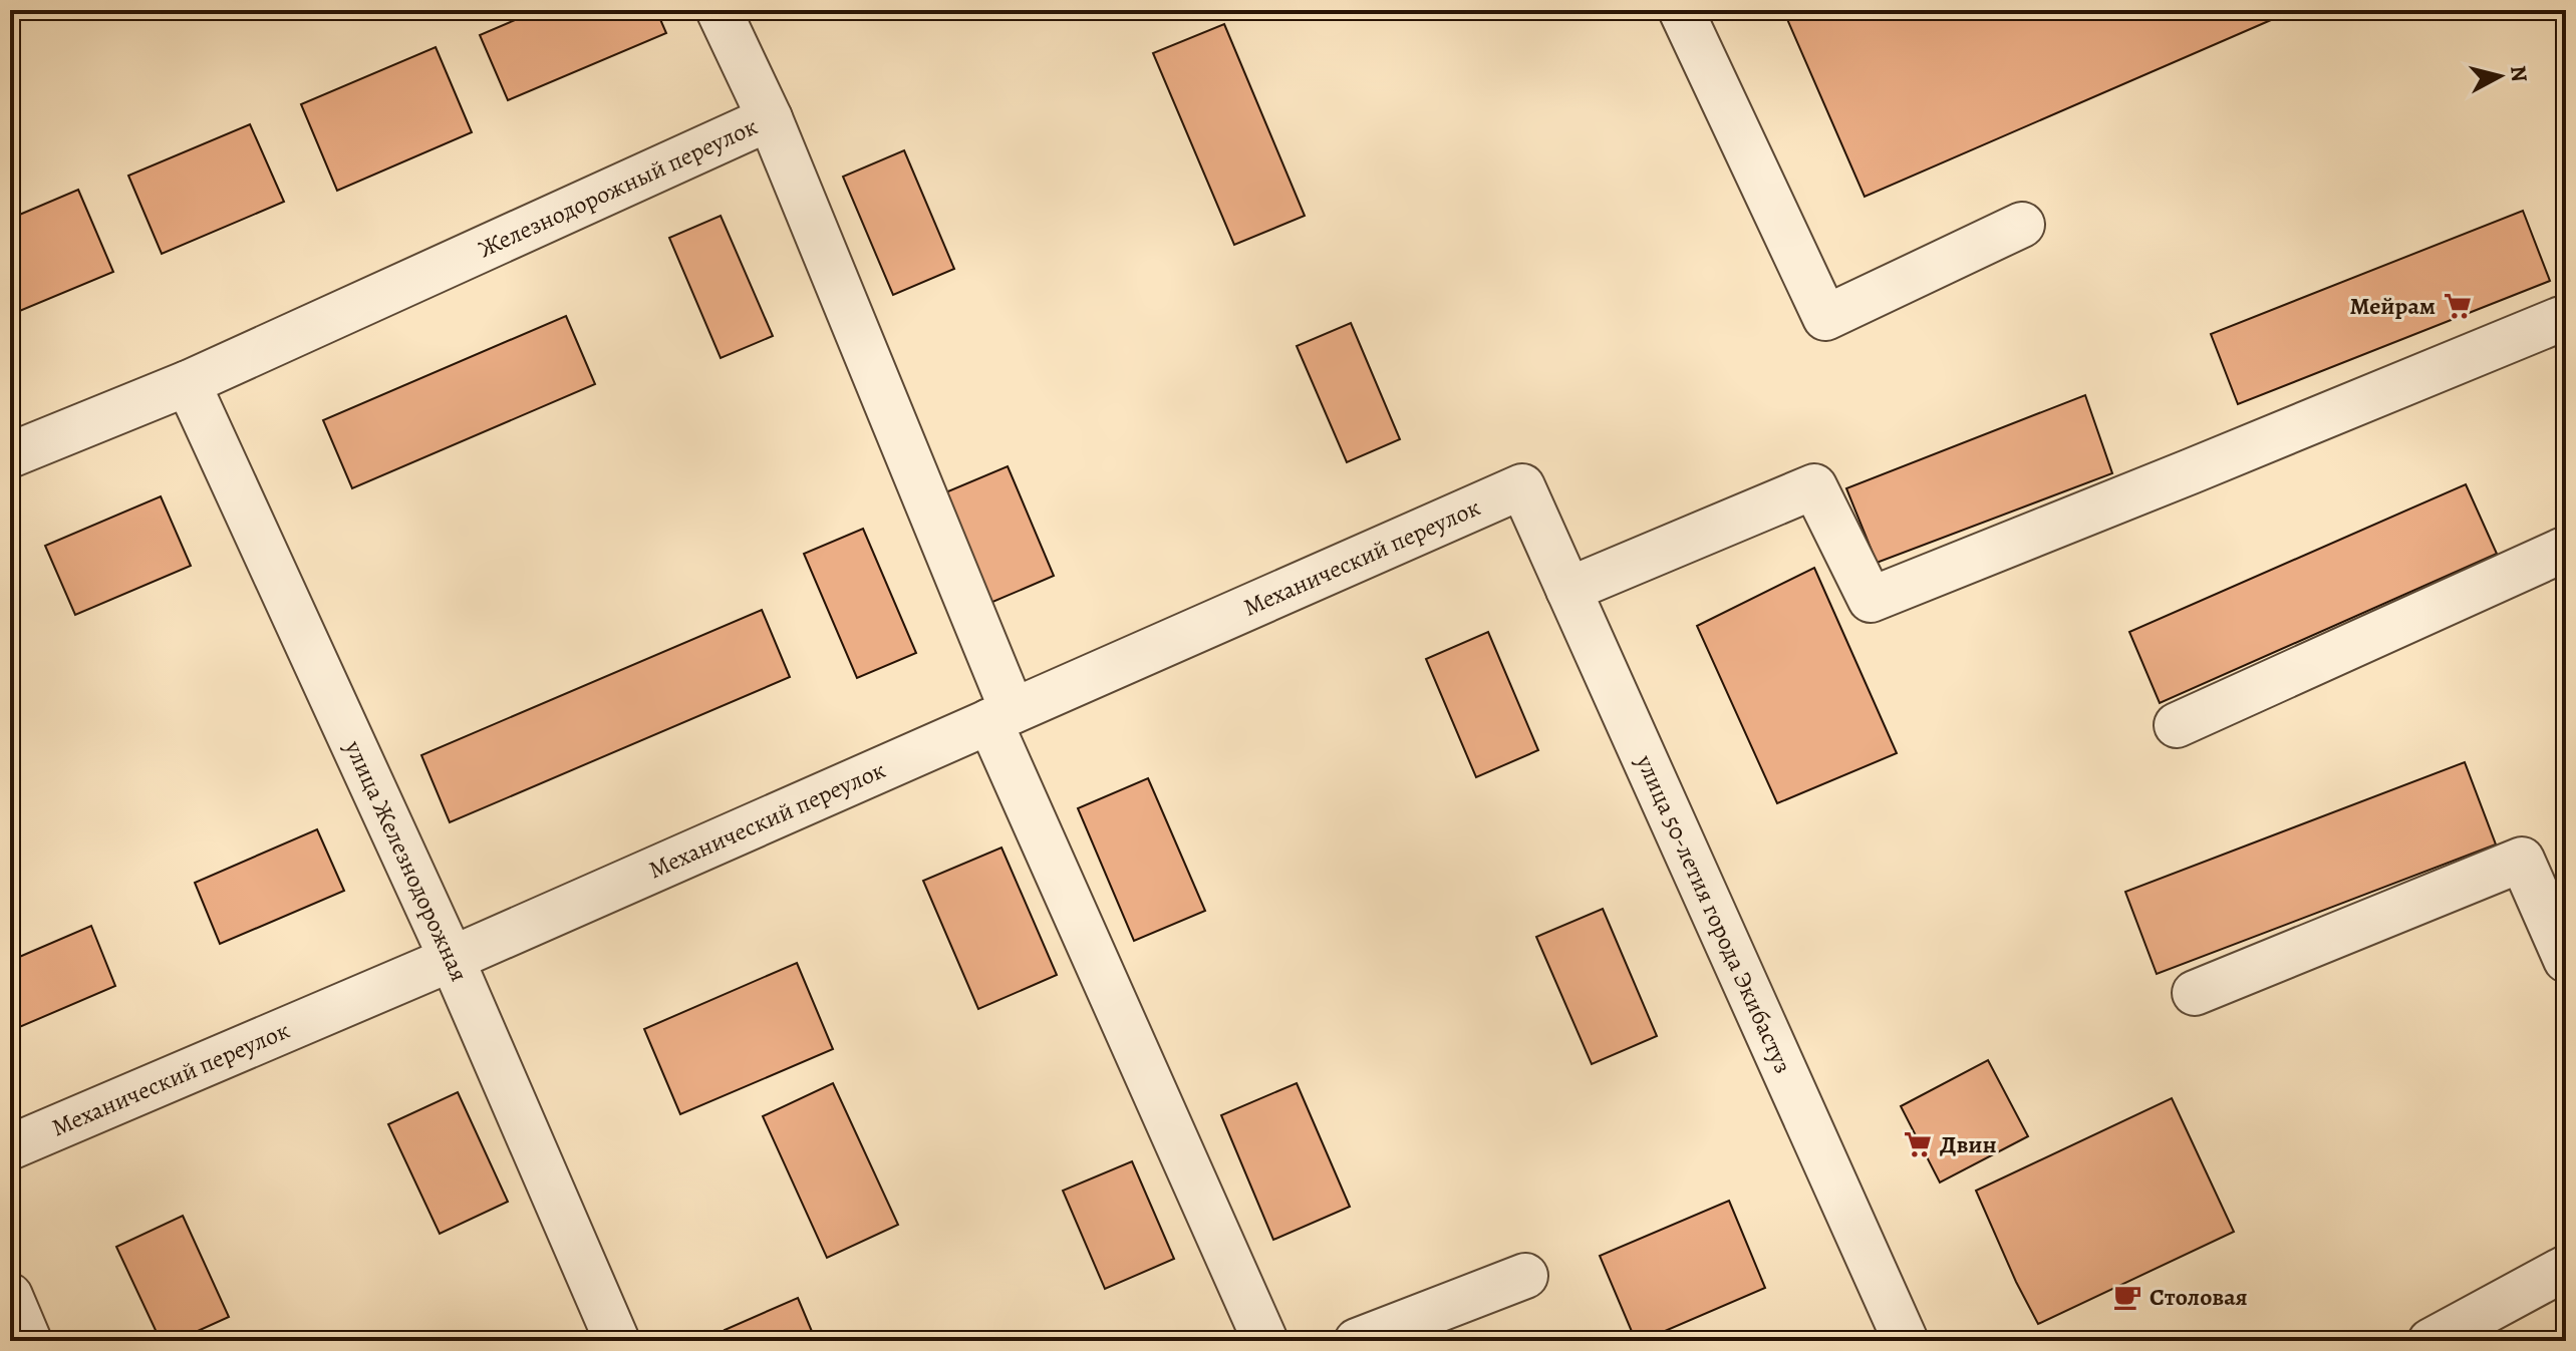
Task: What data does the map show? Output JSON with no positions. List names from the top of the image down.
{
  "streets": {
    "street": [
      "Железнодорожный переулок",
      "Механический переулок",
      "улица Железнодорожная",
      "улица 50-летия города Экибастуз"
    ]
  },
  "crossings": [
    ["Железнодорожный переулок", "Механический переулок"],
    ["Железнодорожный переулок", "улица Железнодорожная"],
    ["Механический переулок", "улица Железнодорожная"],
    ["Механический переулок", "улица 50-летия города Экибастуз"]
  ],
  "places": {
    "supermarket": ["Мейрам", "Двин"],
    "cafe": ["Столовая"]
  },
  "north": "right"
}
